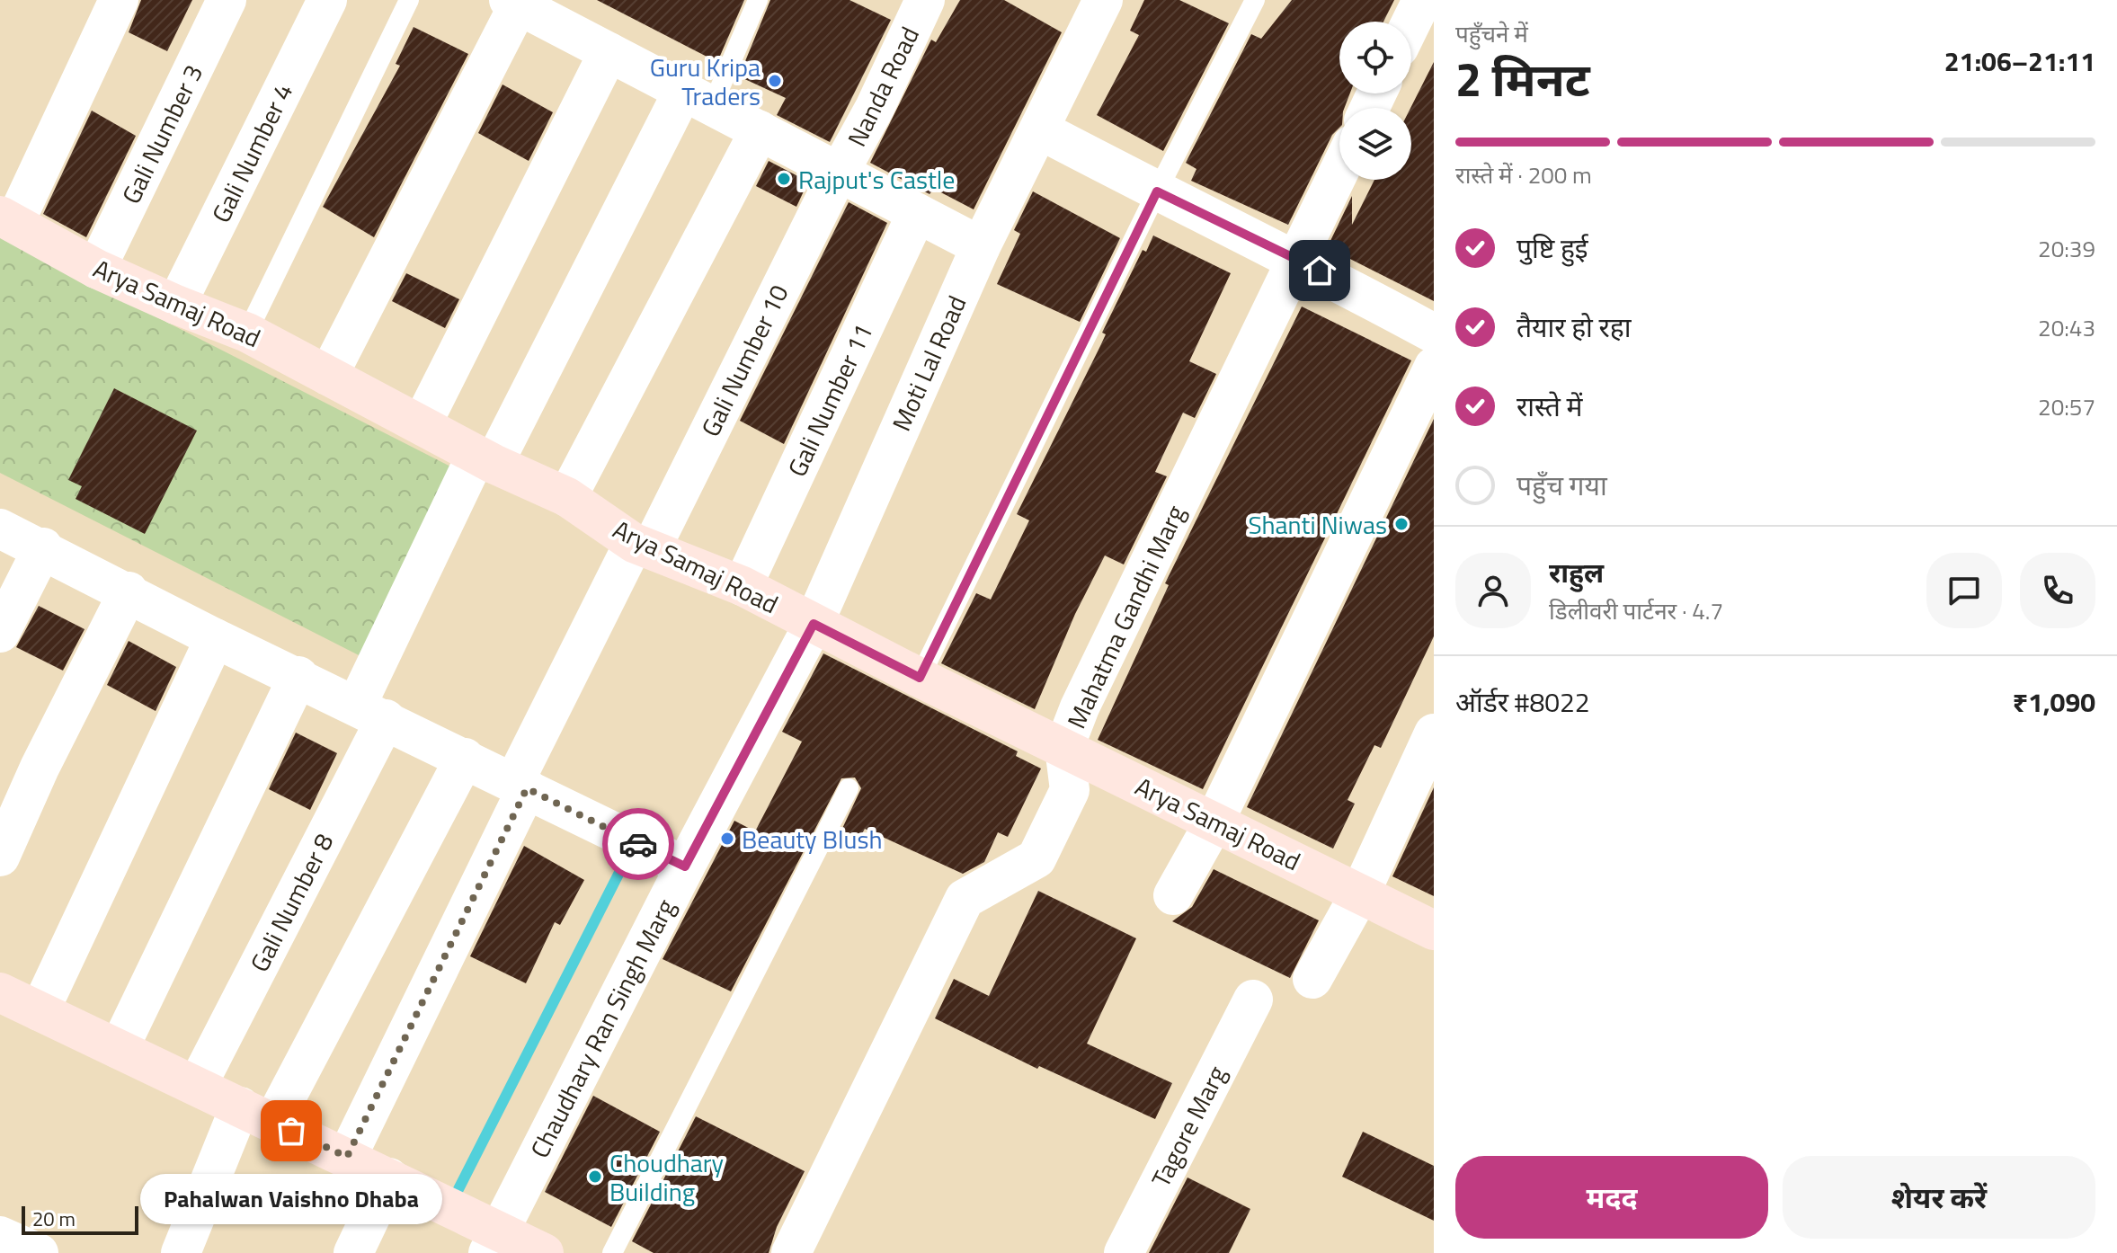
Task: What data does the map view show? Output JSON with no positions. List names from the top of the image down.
{
  "streets": {
    "street": [
      "Nanda Road",
      "Gali Number 3",
      "Gali Number 4",
      "Arya Samaj Road",
      "Gali Number 10",
      "Moti Lal Road",
      "Gali Number 11",
      "Mahatma Gandhi Marg",
      "Gali Number 8",
      "Chaudhary Ran Singh Marg",
      "Tagore Marg"
    ]
  },
  "crossings": [
    ["Nanda Road", "Gali Number 10"],
    ["Gali Number 3", "Arya Samaj Road"],
    ["Gali Number 4", "Arya Samaj Road"],
    ["Arya Samaj Road", "Gali Number 10"],
    ["Arya Samaj Road", "Moti Lal Road"],
    ["Arya Samaj Road", "Gali Number 11"],
    ["Arya Samaj Road", "Mahatma Gandhi Marg"],
    ["Arya Samaj Road", "Gali Number 8"],
    ["Moti Lal Road", "Chaudhary Ran Singh Marg"]
  ],
  "places": [
    "Guru Kripa Traders",
    "Rajput's Castle",
    "Shanti Niwas",
    "Beauty Blush",
    "Pahalwan Vaishno Dhaba",
    "Choudhary Building"
  ],
  "scale_bar": "20 m",
  "page": {
    "heading": ["2 मिनट", "पहुँचने में", "21:06–21:11"],
    "panel": [
      "राहुल",
      "डिलीवरी पार्टनर · 4.7",
      "ऑर्डर #8022",
      "₹1,090"
    ],
    "bar": "रास्ते में · 200 m",
    "list": [
      ["पुष्टि हुई", "20:39"],
      ["तैयार हो रहा", "20:43"],
      ["रास्ते में", "20:57"],
      "पहुँच गया"
    ],
    "buttons": ["मदद", "शेयर करें"],
    "bubble": "Pahalwan Vaishno Dhaba",
    "scale": "20 m"
  }
}
